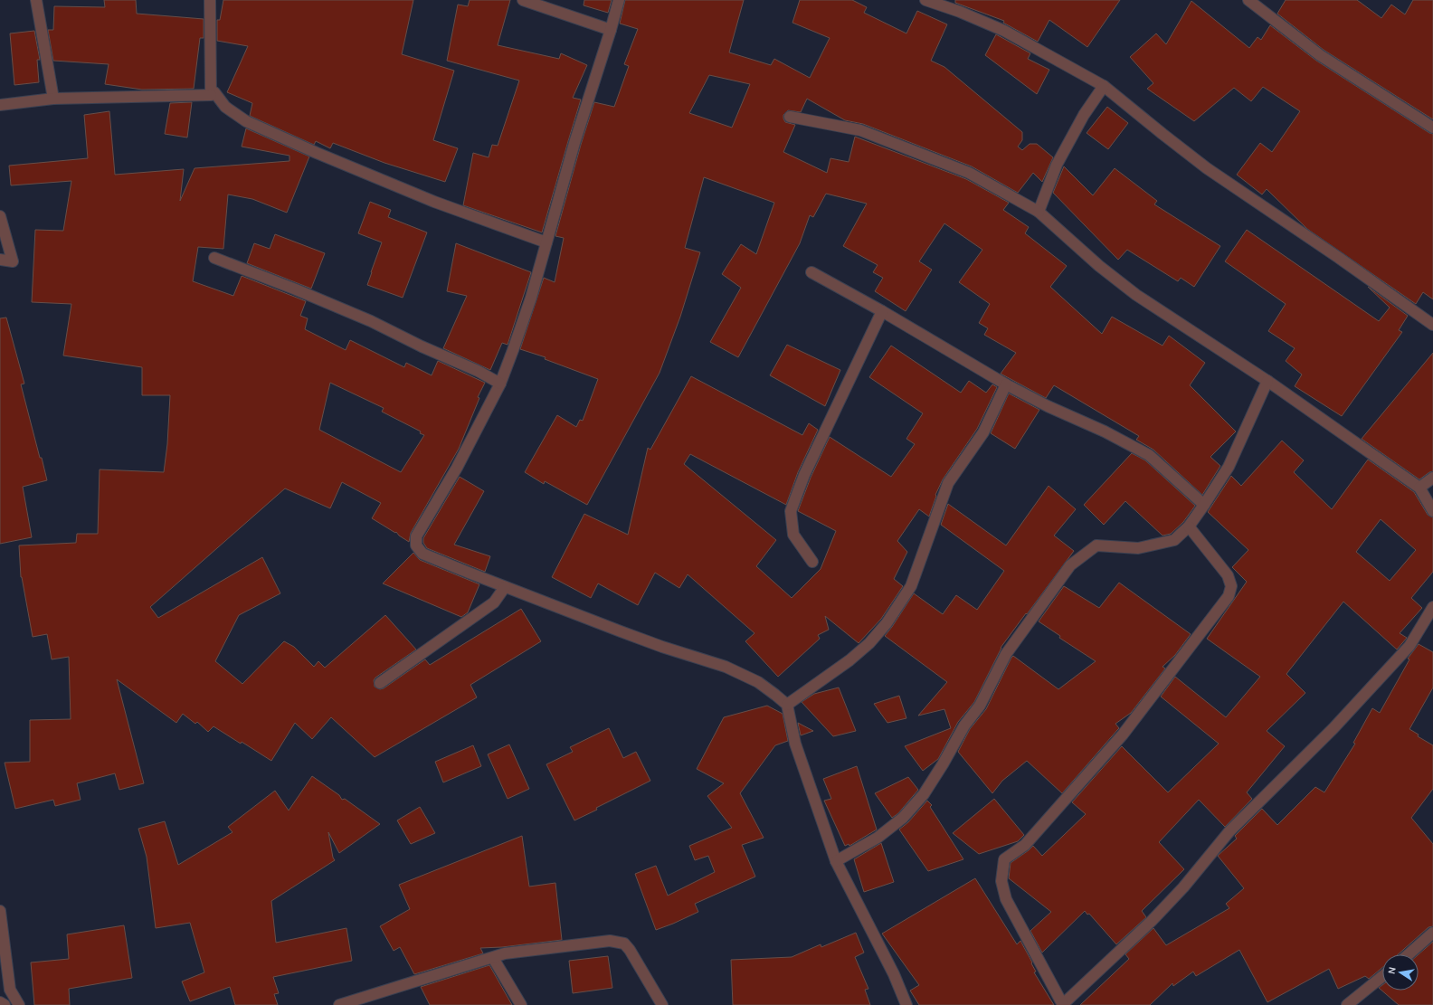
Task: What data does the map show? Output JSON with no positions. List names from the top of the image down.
{
  "north": "left"
}
